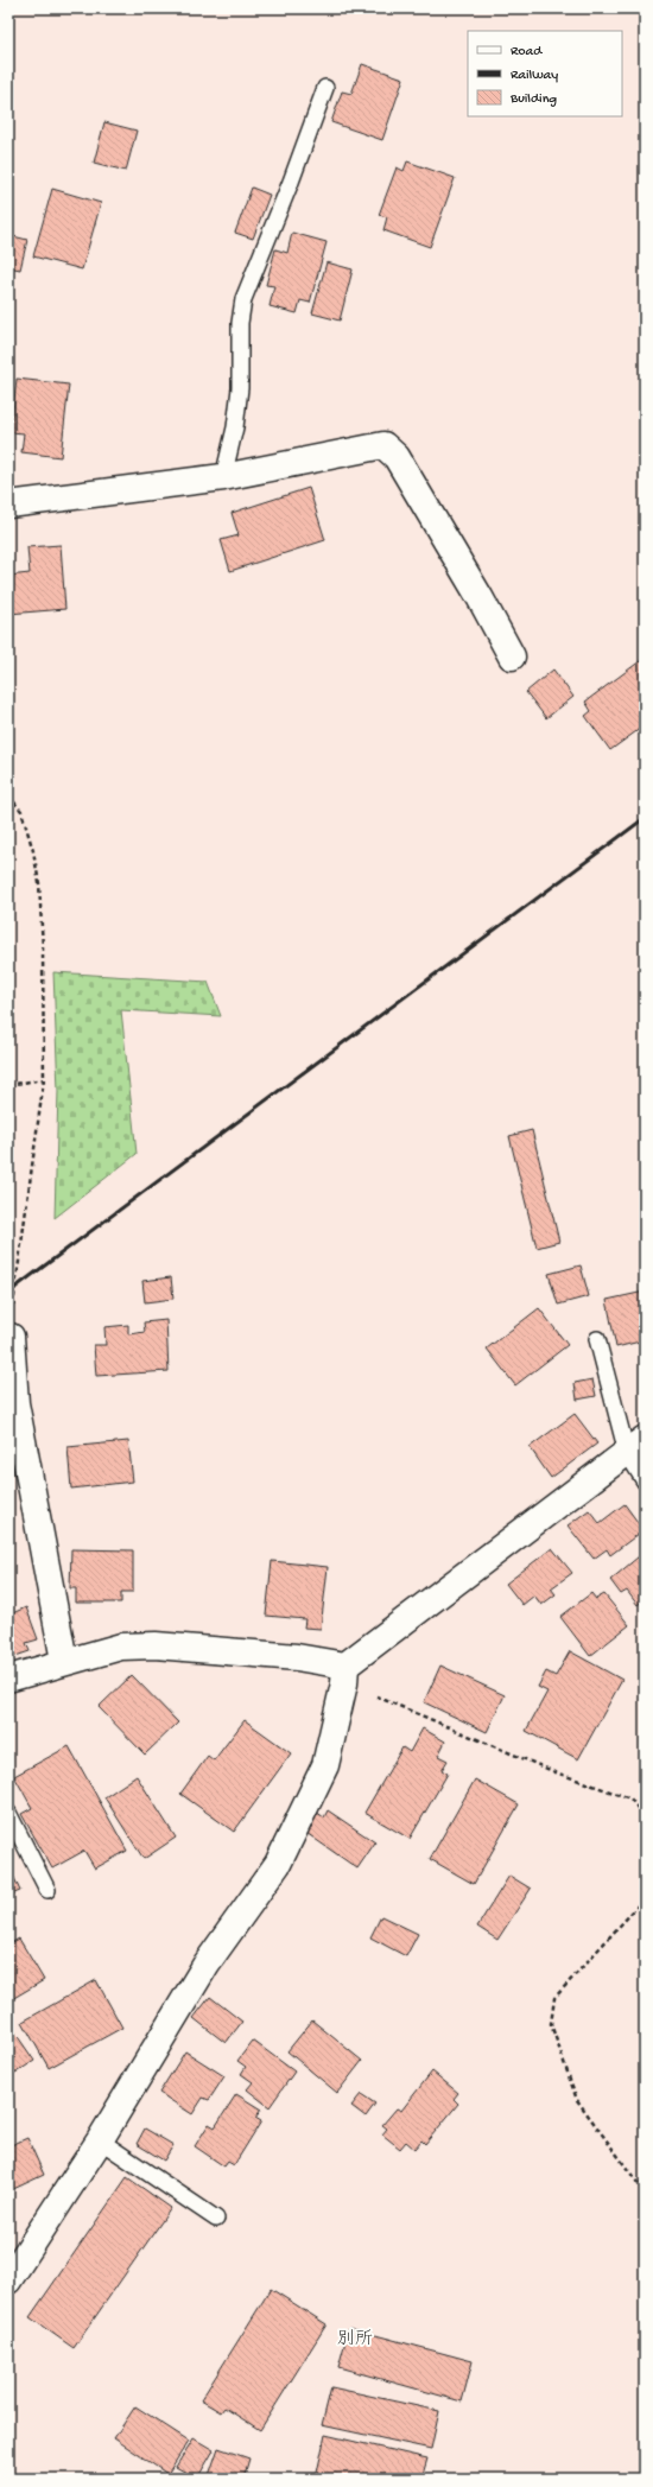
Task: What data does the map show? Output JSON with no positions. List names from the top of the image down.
{
  "districts": ["別所"],
  "legend": ["Road", "Railway", "Building"]
}
